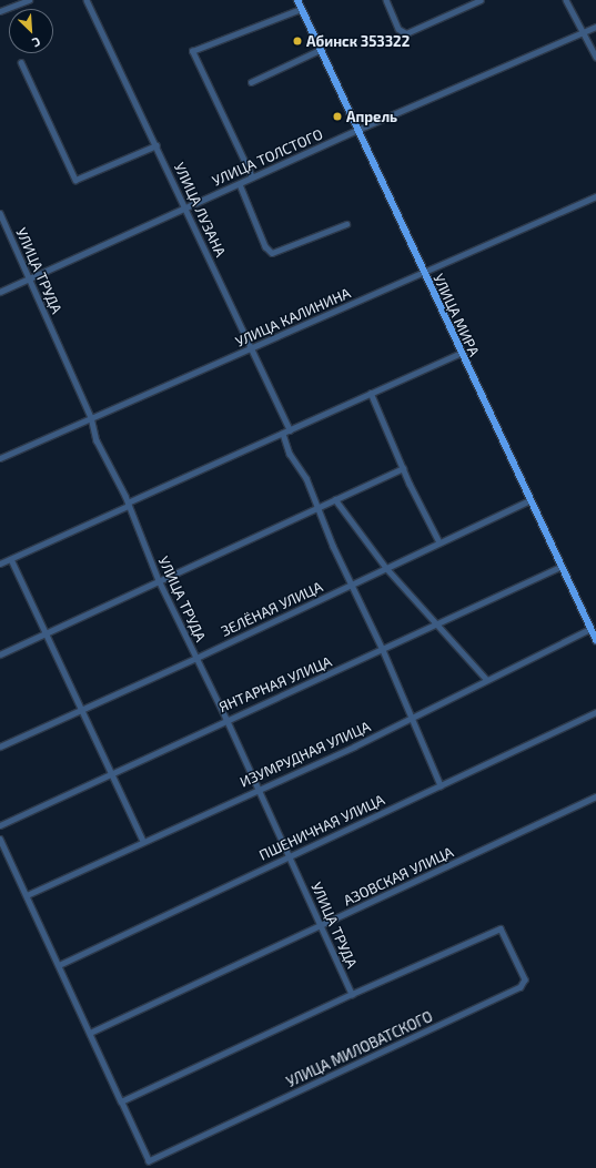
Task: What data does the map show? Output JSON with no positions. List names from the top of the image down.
{
  "streets": {
    "main road": ["УЛИЦА МИРА"],
    "street": [
      "УЛИЦА ТОЛСТОГО",
      "УЛИЦА ЛУЗАНА",
      "УЛИЦА ТРУДА",
      "УЛИЦА КАЛИНИНА",
      "ЗЕЛЁНАЯ УЛИЦА",
      "ЯНТАРНАЯ УЛИЦА",
      "ИЗУМРУДНАЯ УЛИЦА",
      "ПШЕНИЧНАЯ УЛИЦА",
      "АЗОВСКАЯ УЛИЦА",
      "УЛИЦА МИЛОВАТСКОГО"
    ]
  },
  "crossings": [
    ["УЛИЦА ТОЛСТОГО", "УЛИЦА ЛУЗАНА"],
    ["УЛИЦА ТОЛСТОГО", "УЛИЦА ТРУДА"],
    ["УЛИЦА ТОЛСТОГО", "УЛИЦА МИРА"],
    ["УЛИЦА ЛУЗАНА", "УЛИЦА КАЛИНИНА"],
    ["УЛИЦА ТРУДА", "УЛИЦА КАЛИНИНА"],
    ["УЛИЦА ТРУДА", "ЗЕЛЁНАЯ УЛИЦА"],
    ["УЛИЦА ТРУДА", "ЯНТАРНАЯ УЛИЦА"],
    ["УЛИЦА ТРУДА", "ИЗУМРУДНАЯ УЛИЦА"],
    ["УЛИЦА ТРУДА", "ПШЕНИЧНАЯ УЛИЦА"],
    ["УЛИЦА ТРУДА", "АЗОВСКАЯ УЛИЦА"],
    ["УЛИЦА ТРУДА", "УЛИЦА МИЛОВАТСКОГО"],
    ["УЛИЦА МИРА", "УЛИЦА КАЛИНИНА"],
    ["УЛИЦА МИРА", "ЗЕЛЁНАЯ УЛИЦА"],
    ["УЛИЦА МИРА", "ЯНТАРНАЯ УЛИЦА"],
    ["УЛИЦА МИРА", "ИЗУМРУДНАЯ УЛИЦА"]
  ],
  "places": ["Абинск 353322", "Апрель"],
  "north": "bottom right"
}
